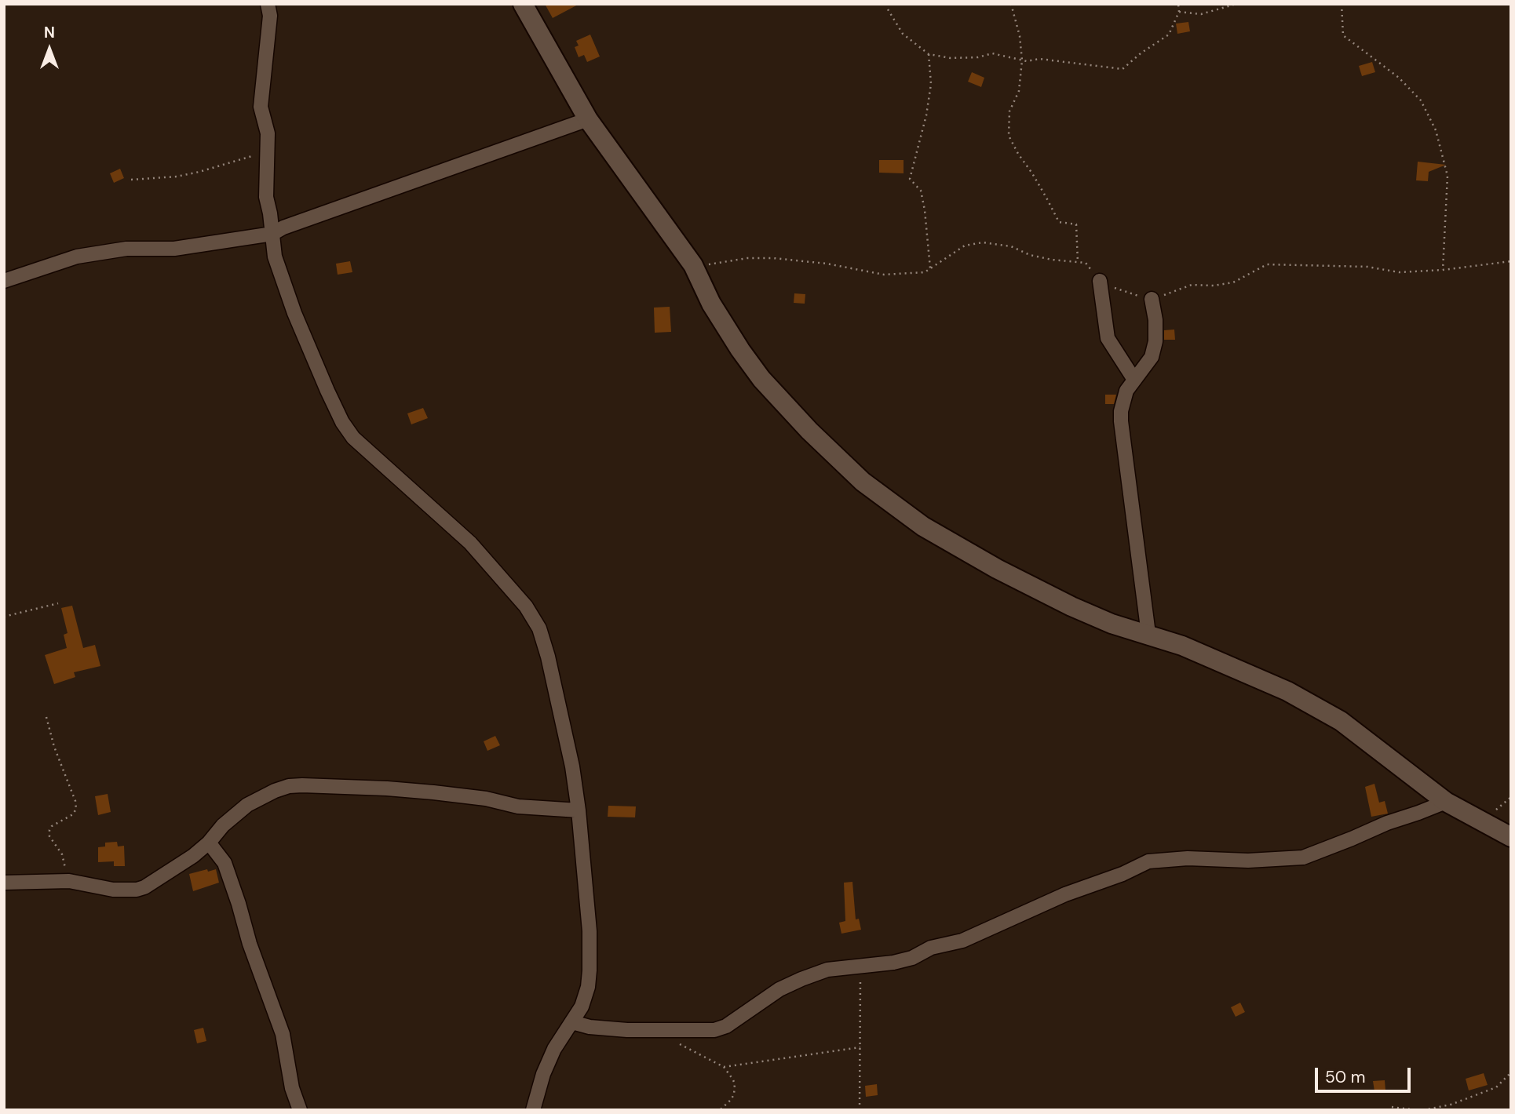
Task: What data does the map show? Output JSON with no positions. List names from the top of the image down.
{
  "scale_bar": "50 m",
  "north": "top"
}
